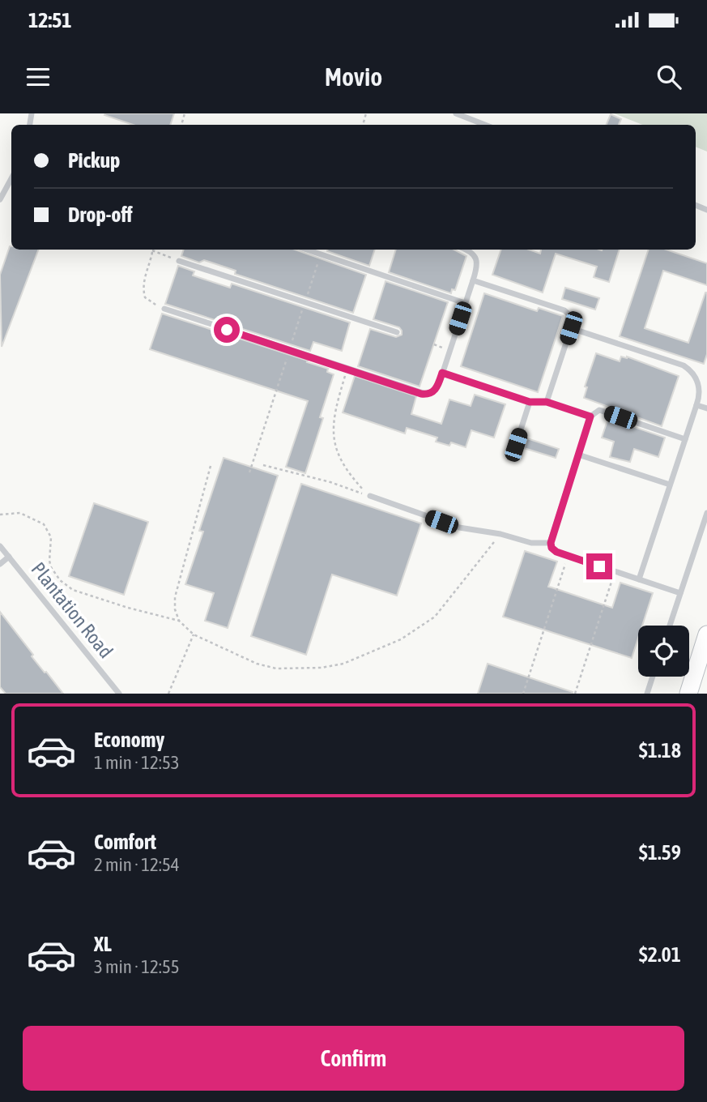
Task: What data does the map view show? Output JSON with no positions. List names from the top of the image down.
{
  "streets": {
    "lane": ["Plantation Road"]
  },
  "page": {
    "status": "12:51",
    "header": "Movio",
    "banner": ["Pickup", "Drop-off"],
    "list": [
      {
        "name": "Economy",
        "note": "1 min · 12:53",
        "value": "$1.18"
      },
      {
        "name": "Comfort",
        "note": "2 min · 12:54",
        "value": "$1.59"
      },
      {
        "name": "XL",
        "note": "3 min · 12:55",
        "value": "$2.01"
      }
    ],
    "buttons": "Confirm"
  }
}
